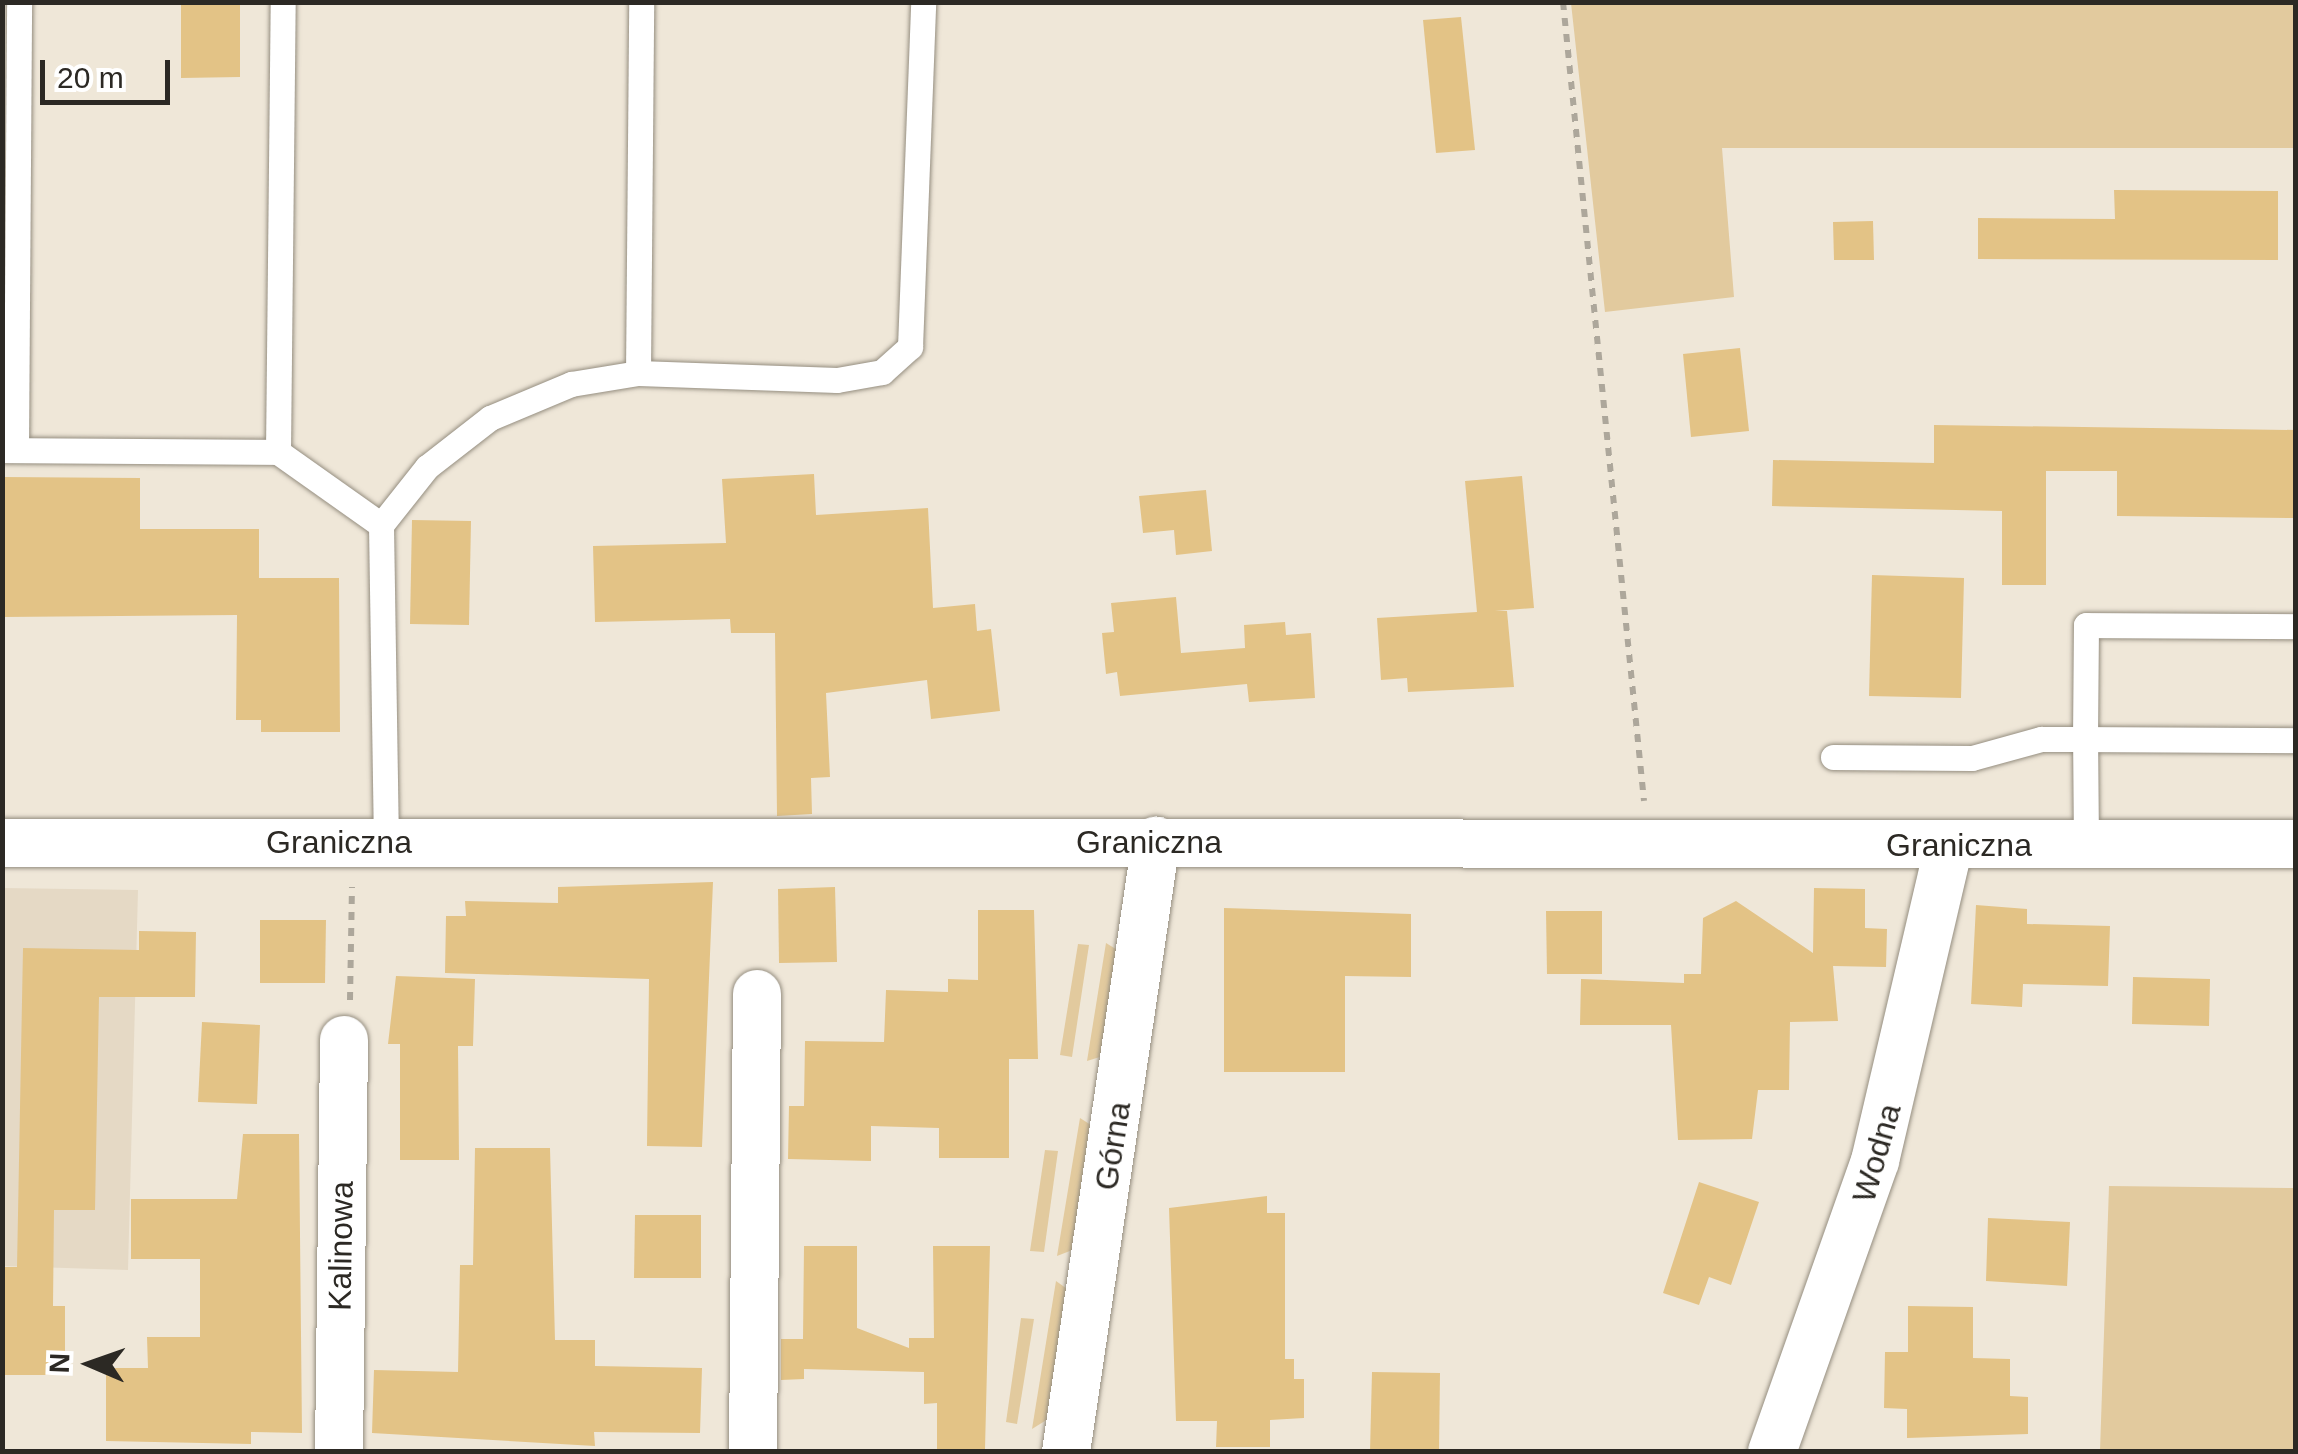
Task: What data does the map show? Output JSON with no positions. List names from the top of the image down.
{
  "streets": {
    "street": [
      "Graniczna",
      "Górna",
      "Wodna",
      "Kalinowa"
    ]
  },
  "crossings": [
    ["Graniczna", "Górna"],
    ["Graniczna", "Wodna"]
  ],
  "scale_bar": "20 m",
  "north": "left"
}
